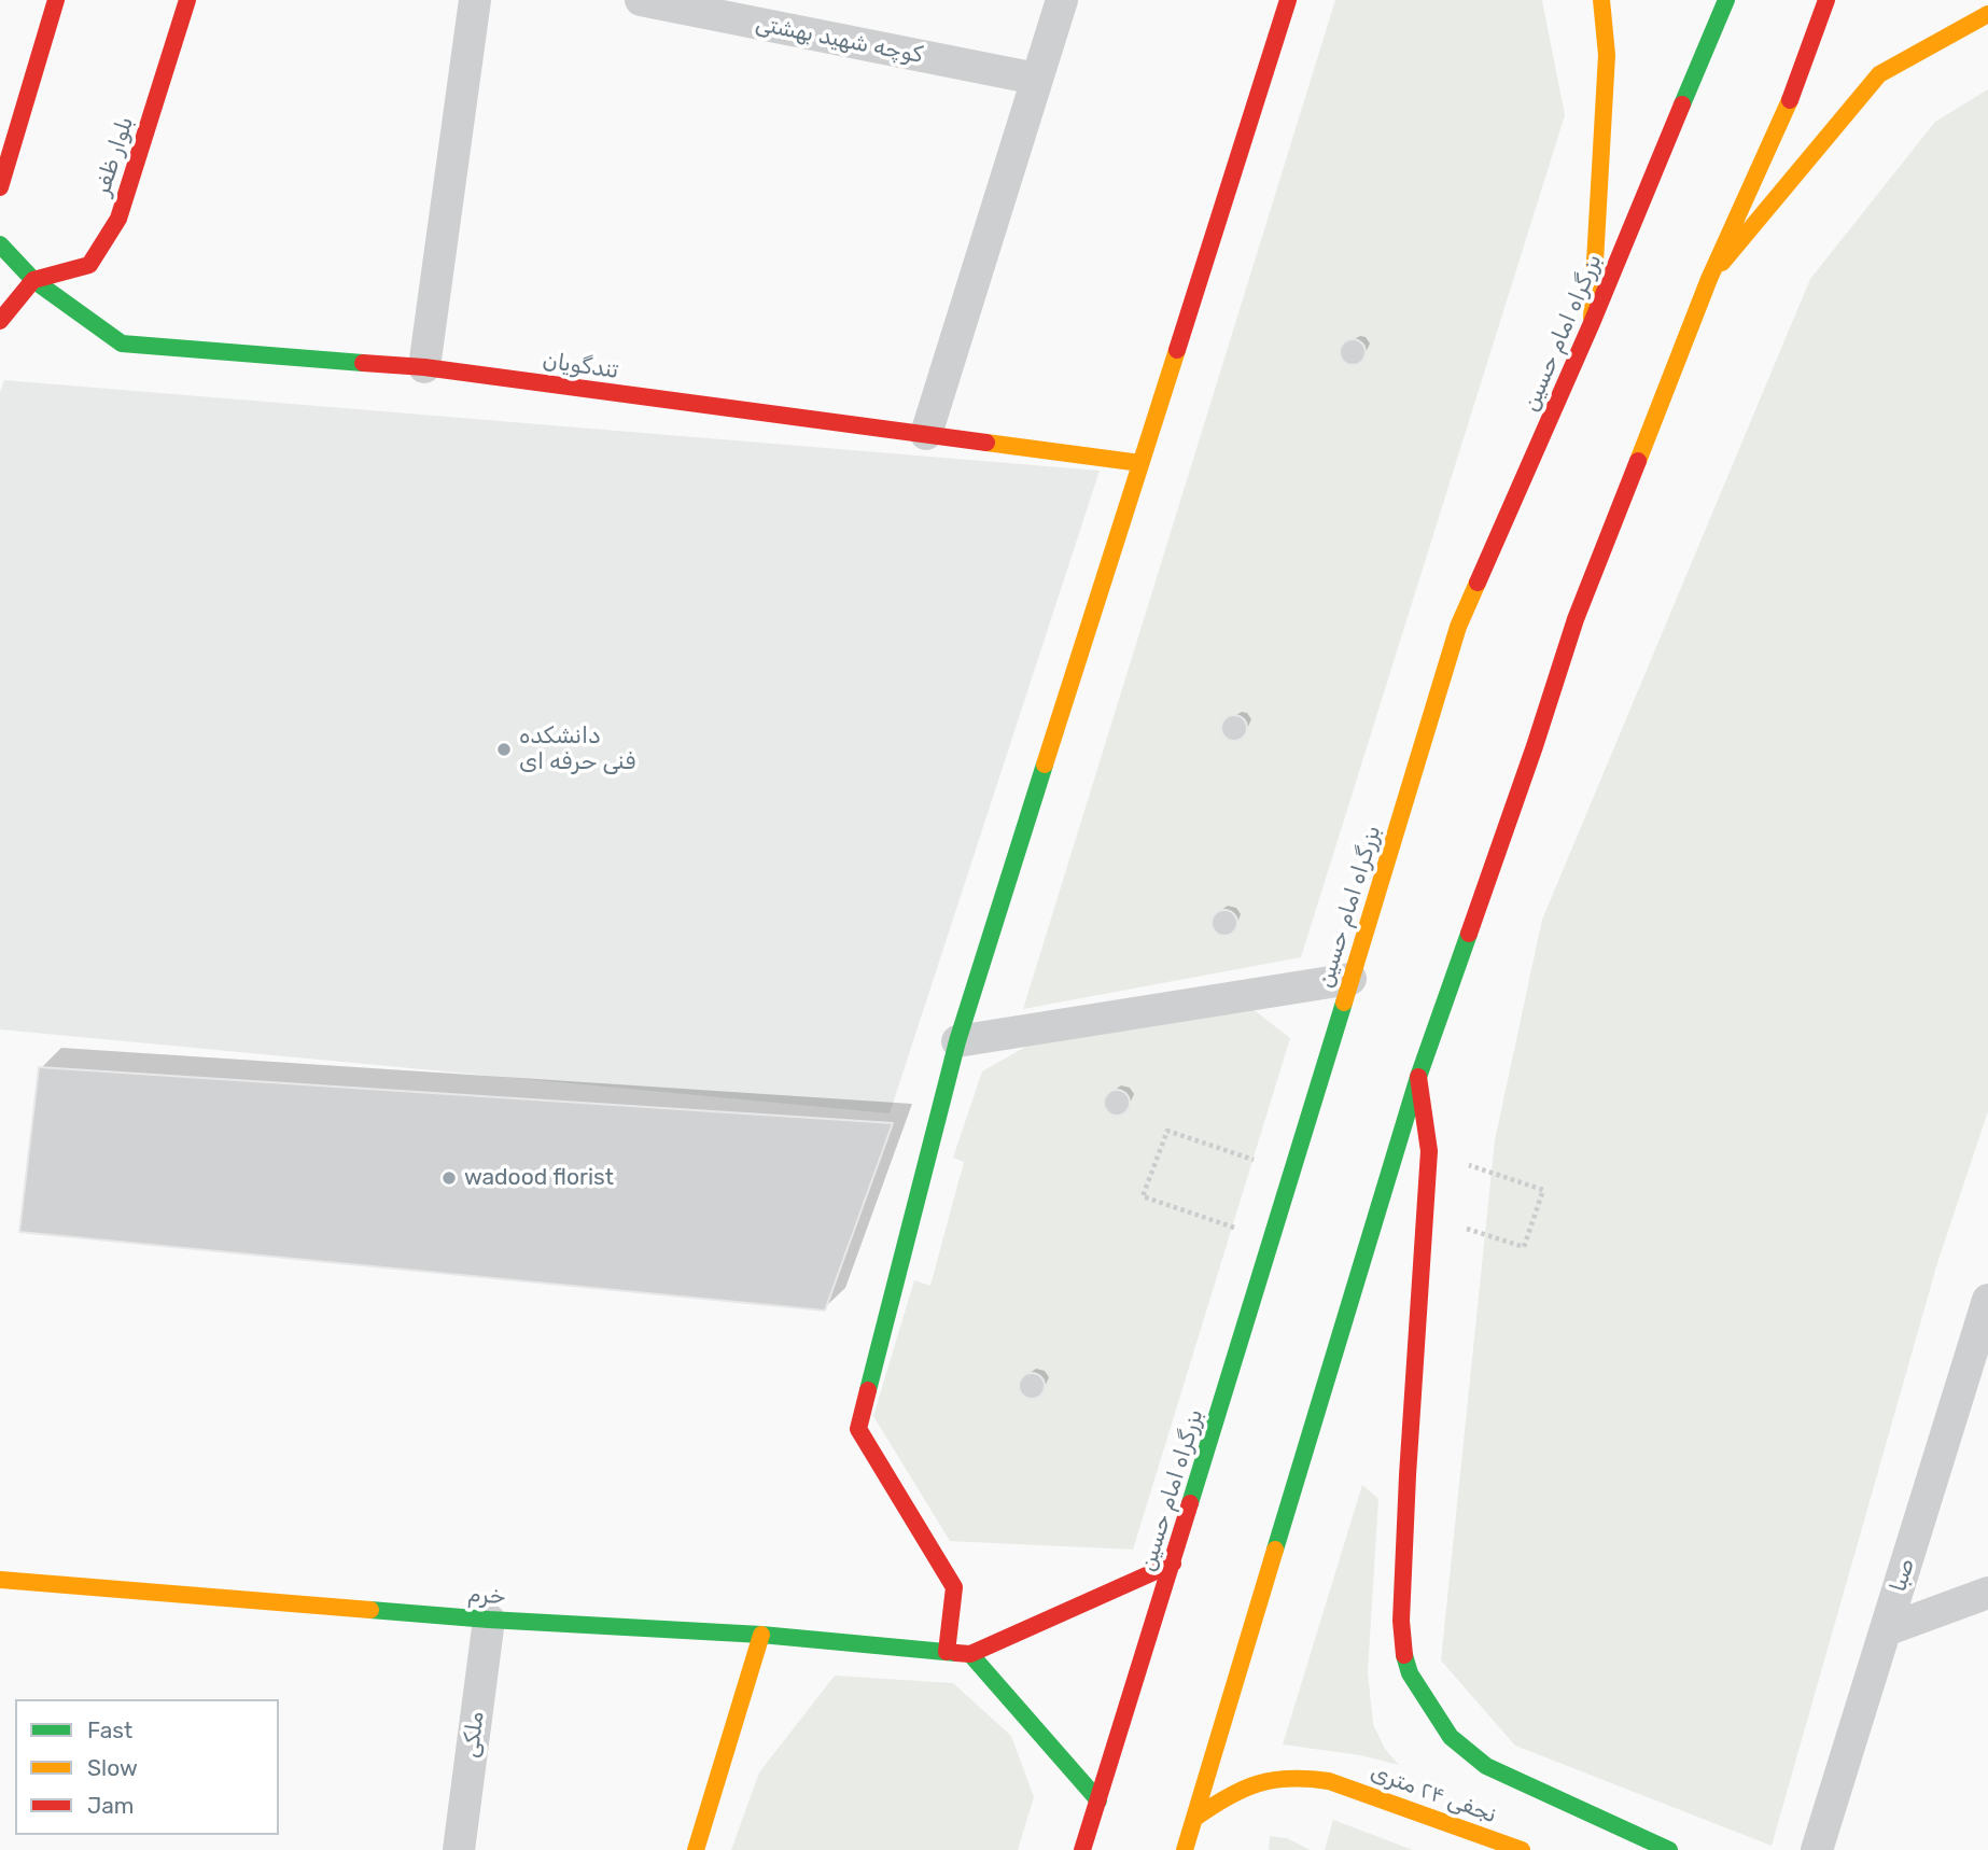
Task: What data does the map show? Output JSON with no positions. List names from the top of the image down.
{
  "streets": {
    "main road": [
      "بلوار ظفر",
      "بزرگراه امام حسین",
      "تندگویان",
      "خرم",
      "نجفی ۲۴ متری"
    ],
    "street": ["کوچه شهید بهشتی", "صبا", "ملکی"]
  },
  "crossings": [
    ["بلوار ظفر", "تندگویان"],
    ["خرم", "ملکی"]
  ],
  "places": ["دانشکده فنی حرفه ای", "wadood florist"],
  "legend": ["Fast", "Slow", "Jam"]
}
